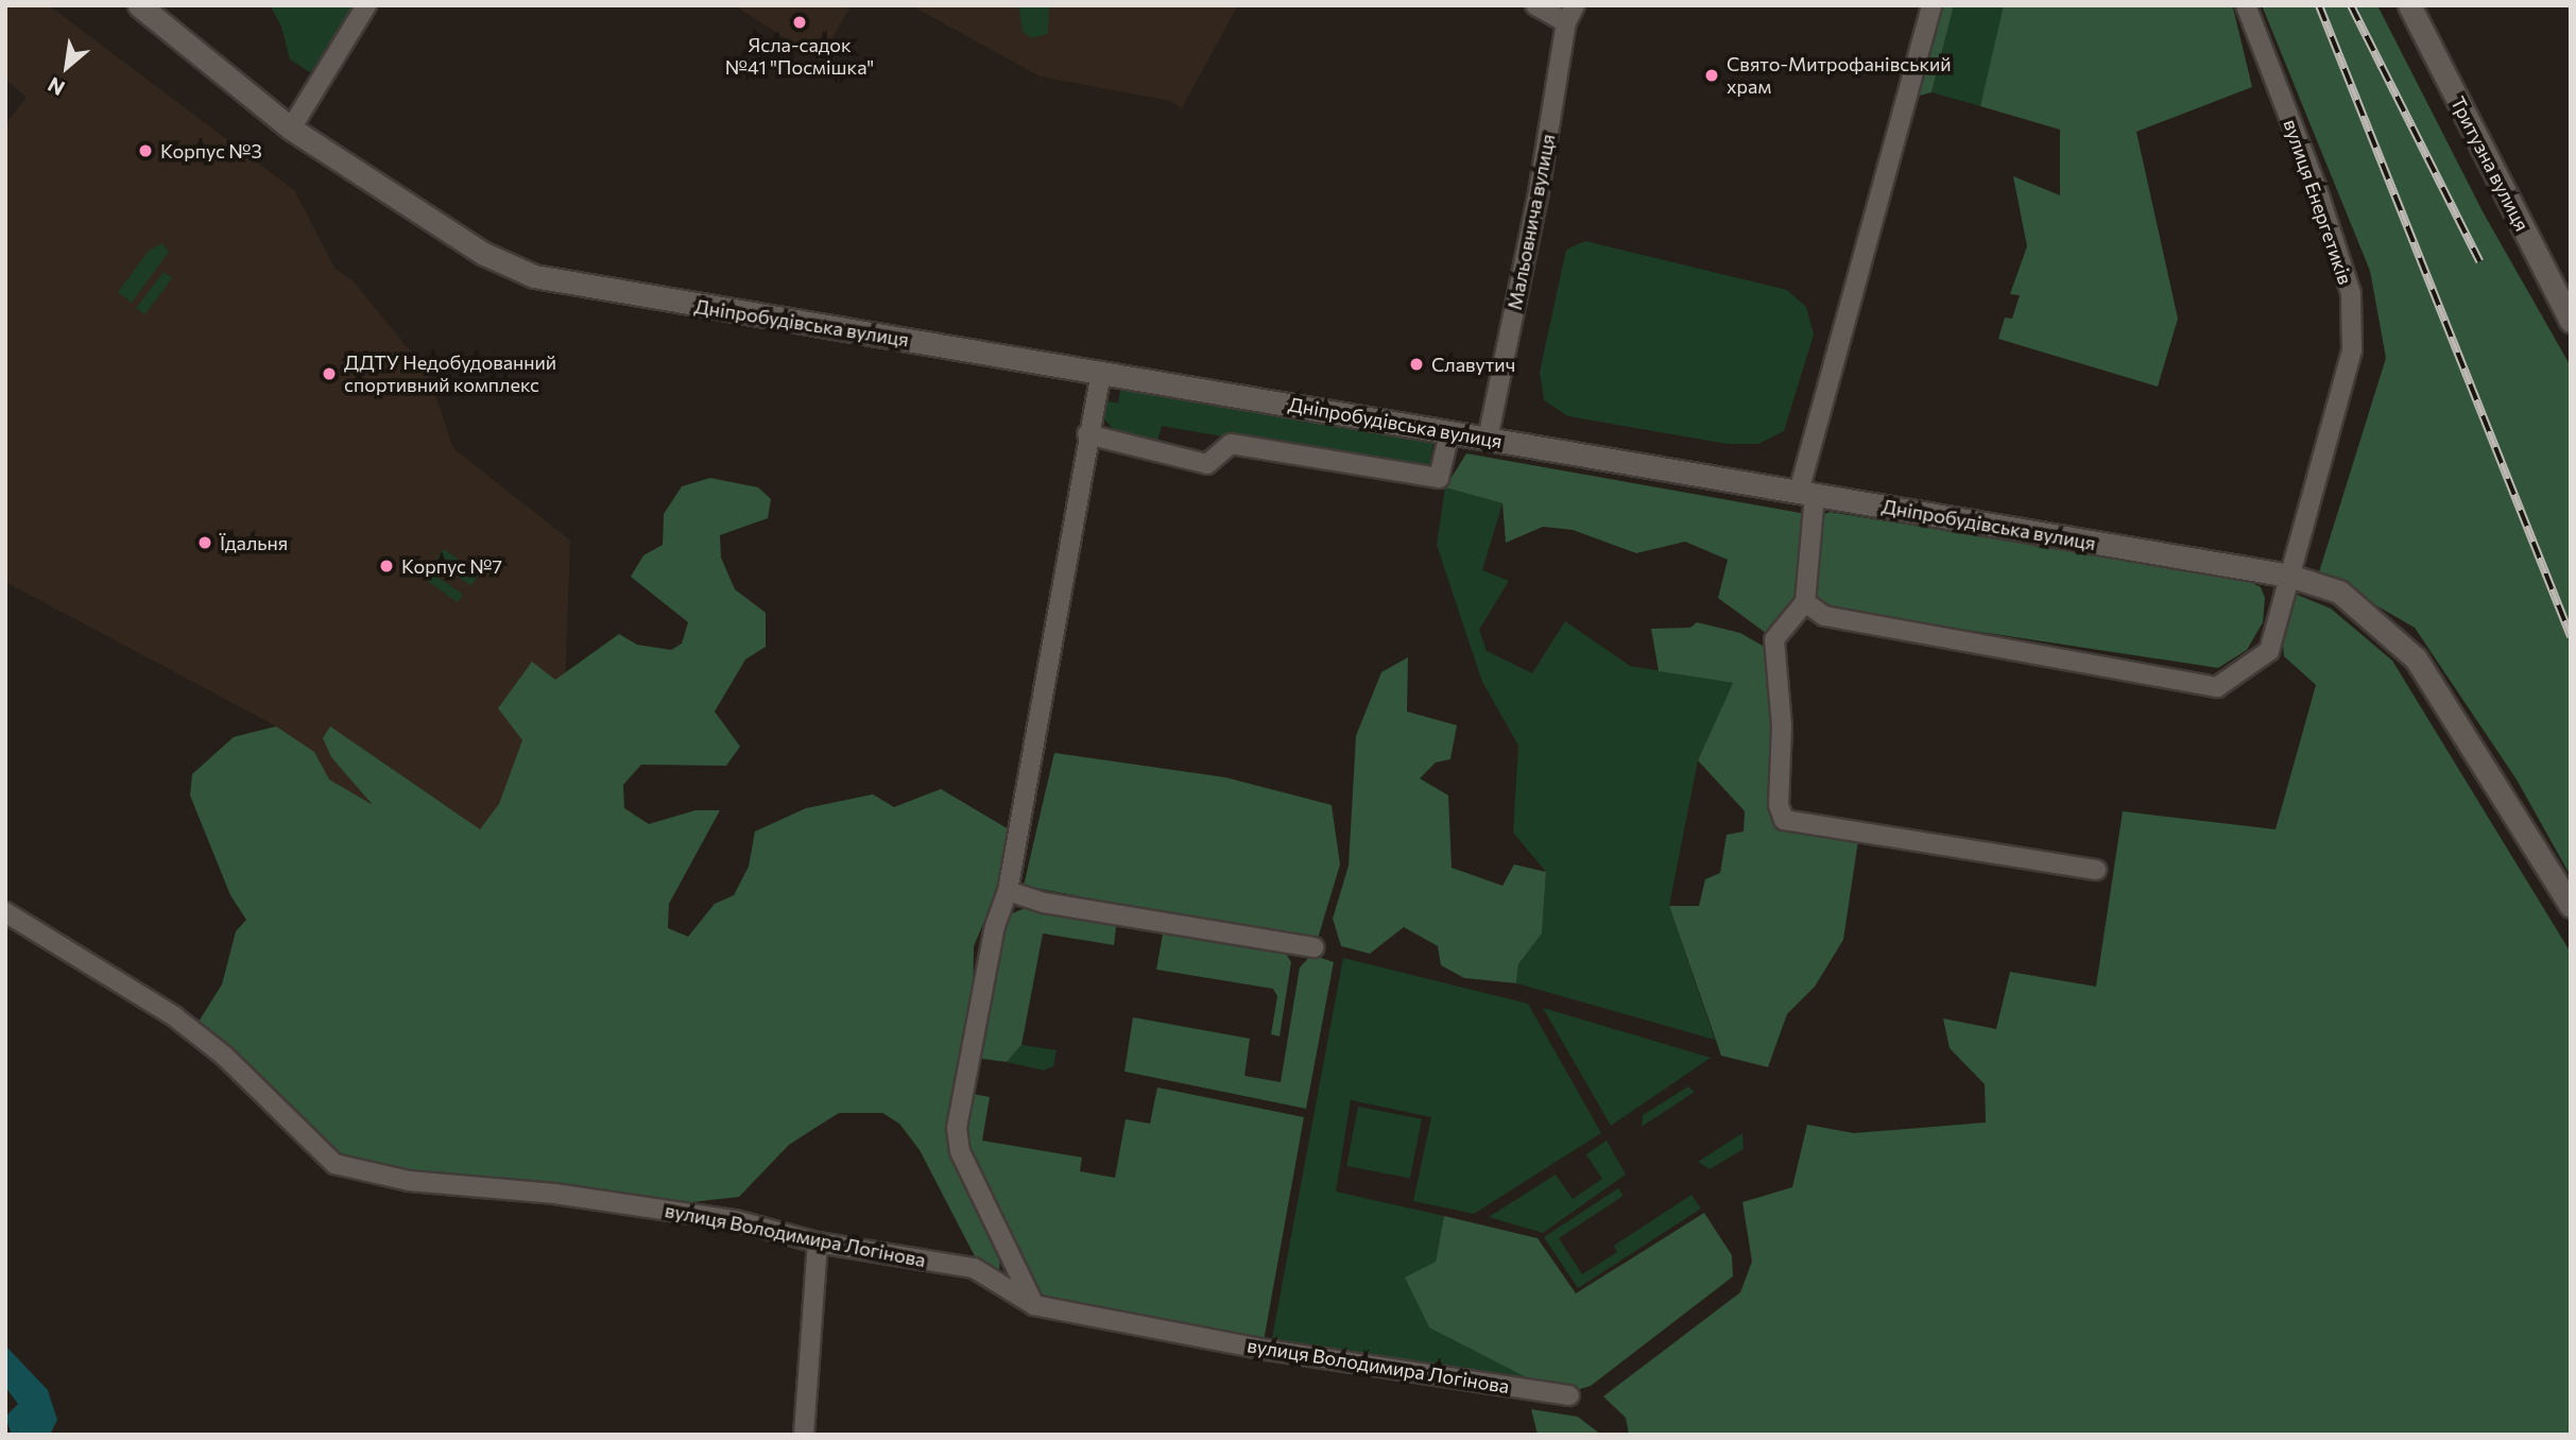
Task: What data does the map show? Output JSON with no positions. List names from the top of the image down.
{
  "streets": {
    "street": [
      "Тритузна вулиця",
      "вулиця Енергетиків",
      "Мальовнича вулиця",
      "Дніпробудівська вулиця",
      "вулиця Володимира Логінова"
    ]
  },
  "crossings": [
    ["вулиця Енергетиків", "Дніпробудівська вулиця"],
    ["Мальовнича вулиця", "Дніпробудівська вулиця"]
  ],
  "places": [
    "Ясла-садок №41 \"Посмішка\"",
    "Свято-Митрофанівський храм",
    "Корпус №3",
    "Славутич",
    "ДДТУ Недобудованний спортивний комплекс",
    "Їдальня",
    "Корпус №7"
  ],
  "north": "bottom left"
}
